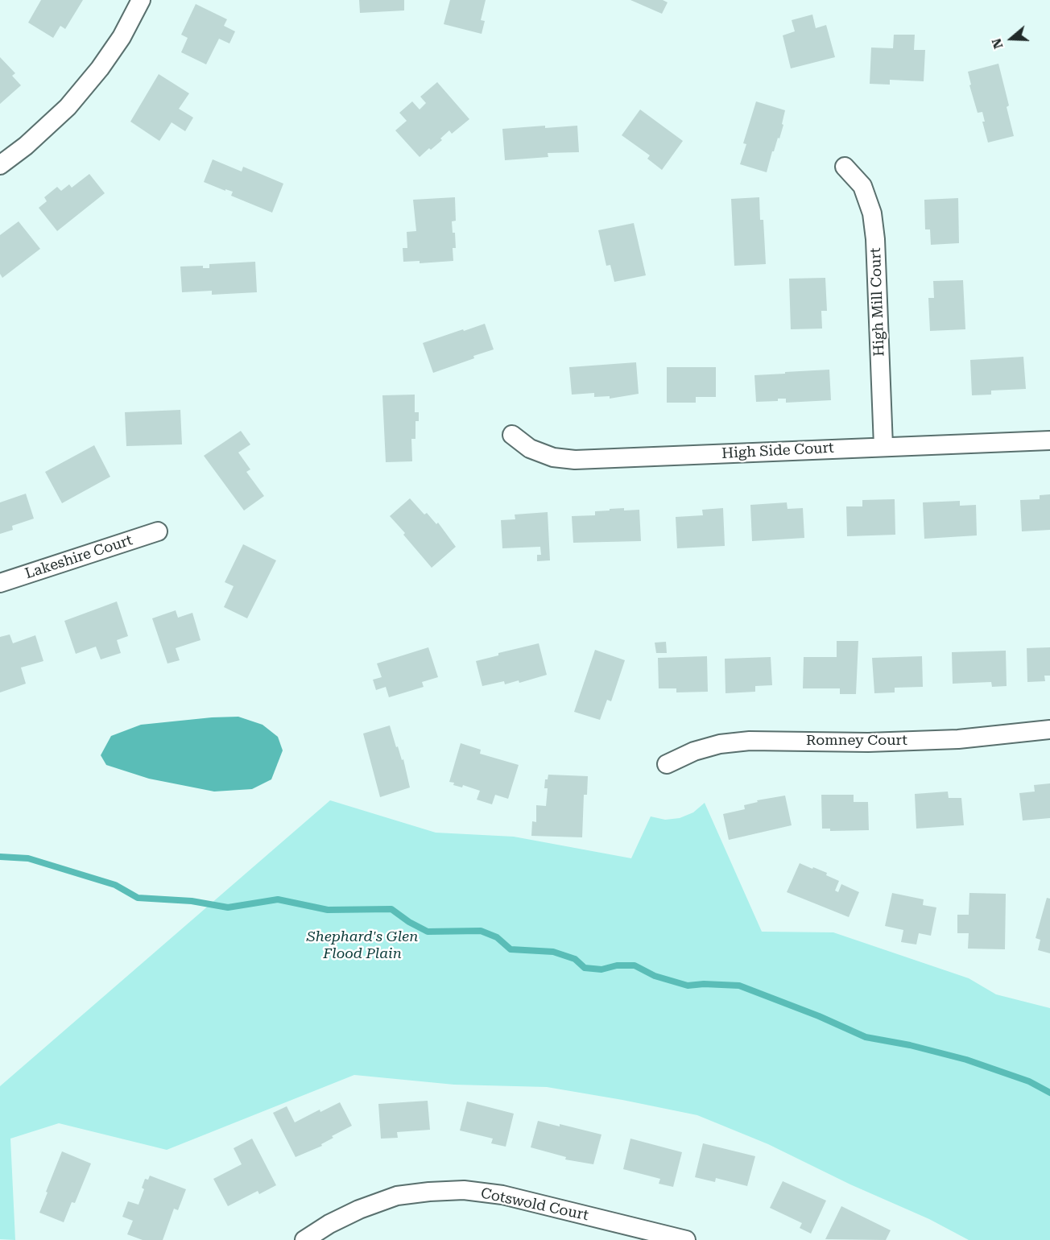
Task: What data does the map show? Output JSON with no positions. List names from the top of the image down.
{
  "streets": {
    "street": [
      "High Mill Court",
      "High Side Court",
      "Lakeshire Court",
      "Romney Court",
      "Cotswold Court"
    ]
  },
  "crossings": [
    ["High Mill Court", "High Side Court"]
  ],
  "parks": ["Shephard's Glen Flood Plain"],
  "north": "left"
}
